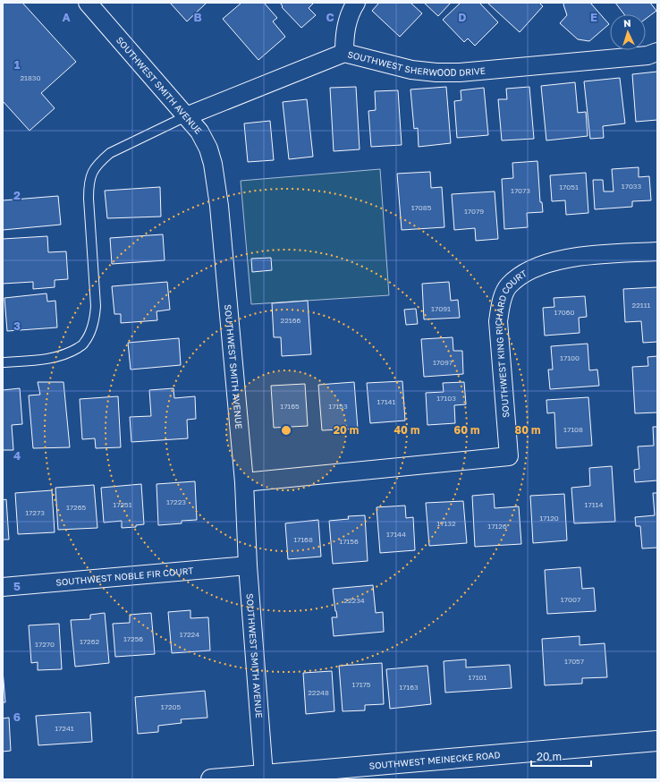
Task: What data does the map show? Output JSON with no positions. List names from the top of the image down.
{
  "streets": {
    "main road": ["SOUTHWEST MEINECKE ROAD"],
    "street": [
      "SOUTHWEST SHERWOOD DRIVE",
      "SOUTHWEST SMITH AVENUE",
      "SOUTHWEST KING RICHARD COURT",
      "SOUTHWEST NOBLE FIR COURT"
    ]
  },
  "crossings": [
    ["SOUTHWEST SHERWOOD DRIVE", "SOUTHWEST SMITH AVENUE"],
    ["SOUTHWEST SMITH AVENUE", "SOUTHWEST KING RICHARD COURT"],
    ["SOUTHWEST SMITH AVENUE", "SOUTHWEST NOBLE FIR COURT"],
    ["SOUTHWEST SMITH AVENUE", "SOUTHWEST MEINECKE ROAD"]
  ],
  "house_numbers": [
    "21830",
    "17033",
    "17051",
    "17073",
    "17085",
    "17079",
    "22111",
    "17091",
    "17060",
    "22166",
    "17100",
    "17097",
    "17103",
    "17141",
    "17165",
    "17153",
    "17108",
    "17223",
    "17251",
    "17114",
    "17265",
    "17273",
    "17120",
    "17132",
    "17126",
    "17144",
    "17168",
    "17156",
    "17007",
    "22234",
    "17224",
    "17256",
    "17262",
    "17270",
    "17057",
    "17101",
    "17175",
    "17163",
    "22248",
    "17205",
    "17241"
  ],
  "scale_bar": "20 m",
  "north": "top",
  "grid": {
    "columns": [
      "A",
      "B",
      "C",
      "D",
      "E"
    ],
    "rows": [
      "1",
      "2",
      "3",
      "4",
      "5",
      "6"
    ]
  },
  "rings": [
    "20 m",
    "40 m",
    "60 m",
    "80 m"
  ]
}
